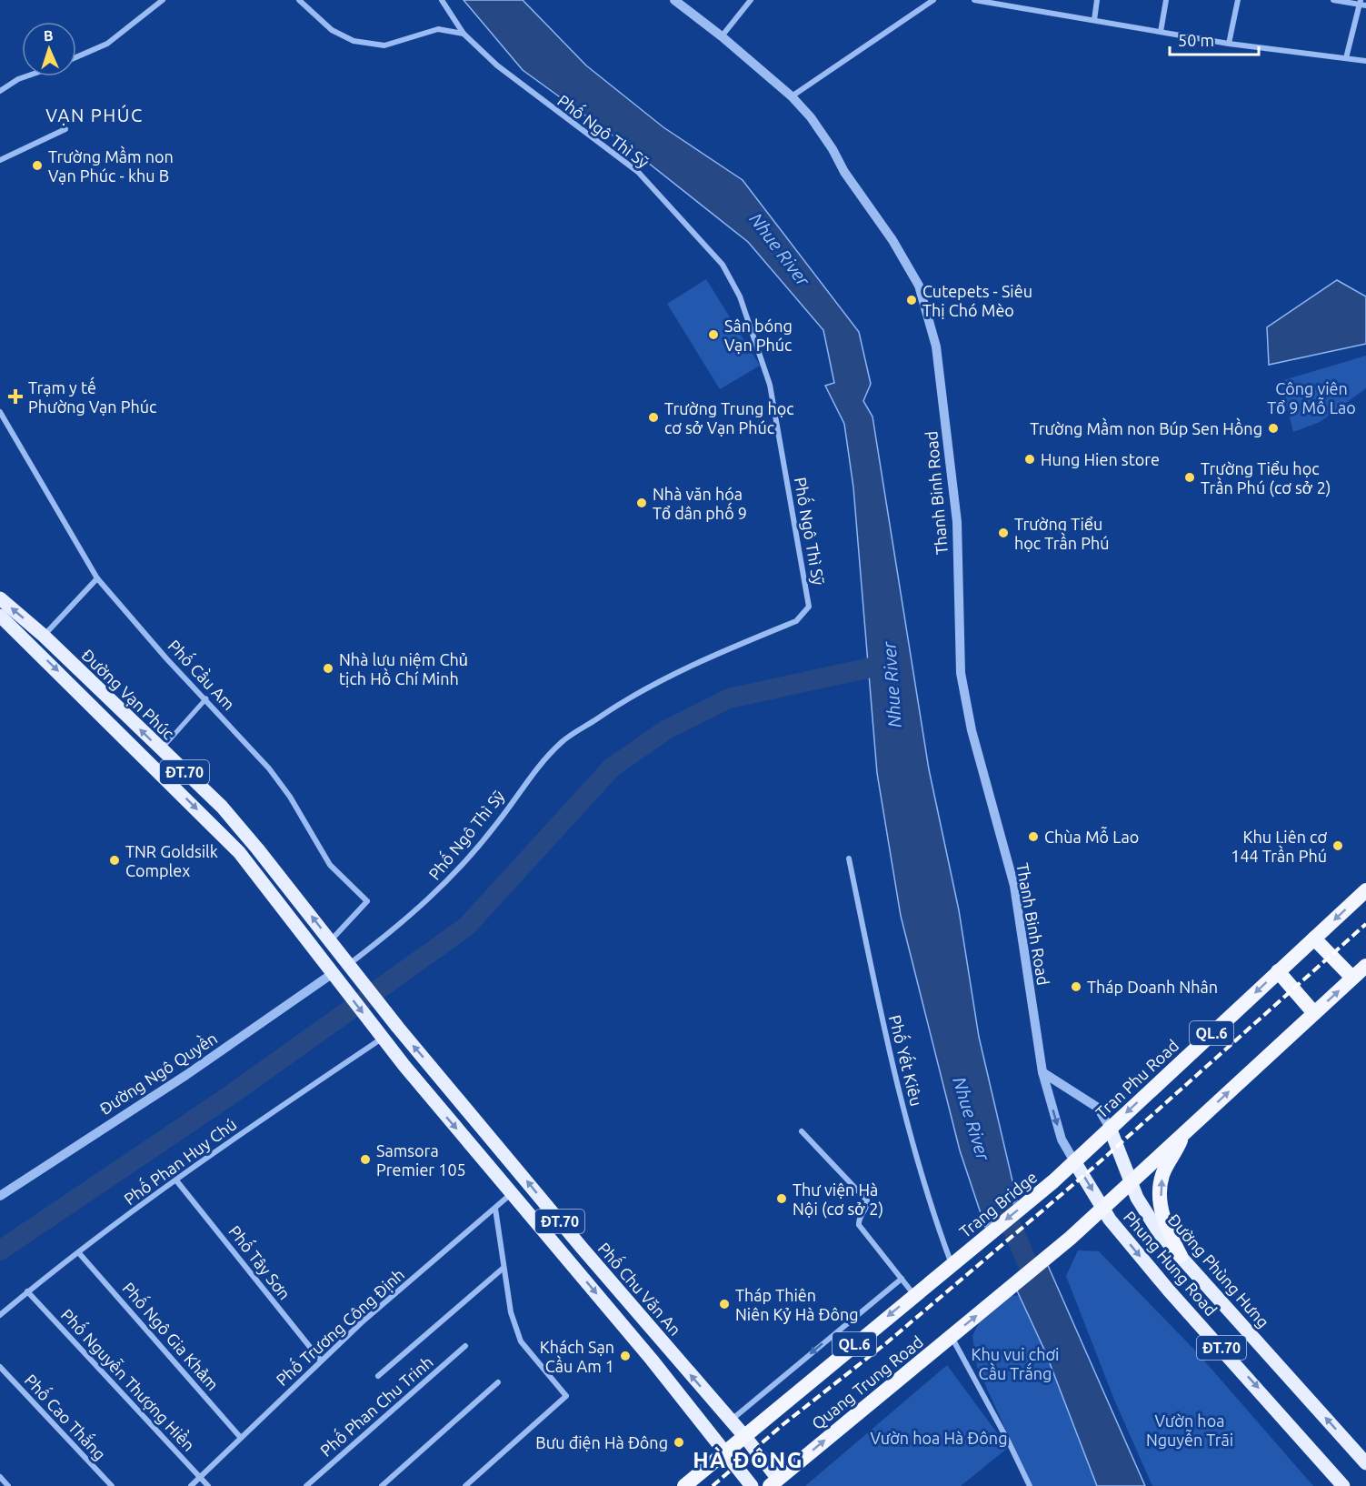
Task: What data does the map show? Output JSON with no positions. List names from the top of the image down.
{
  "streets": {
    "highway": [
      "QL.6",
      "Tran Phu Road",
      "Trang Bridge",
      "Quang Trung Road"
    ],
    "main road": [
      "Đường Vạn Phúc",
      "ĐT.70",
      "Phung Hung Road",
      "Đường Phùng Hưng",
      "Phố Chu Văn An"
    ],
    "street": [
      "Phố Ngô Thì Sỹ",
      "Thanh Binh Road",
      "Phố Cầu Am",
      "Phố Yết Kiêu",
      "Đường Ngô Quyền",
      "Phố Phan Huy Chú",
      "Phố Tây Sơn",
      "Phố Trương Công Định",
      "Phố Ngô Gia Khảm",
      "Phố Nguyễn Thượng Hiền",
      "Phố Phan Chu Trinh",
      "Phố Cao Thắng"
    ]
  },
  "crossings": [
    ["Phố Ngô Thì Sỹ", "Đường Vạn Phúc"],
    ["Phố Ngô Thì Sỹ", "ĐT.70"],
    ["Thanh Binh Road", "ĐT.70"],
    ["Thanh Binh Road", "Tran Phu Road"],
    ["Phố Cầu Am", "Đường Vạn Phúc"],
    ["Đường Vạn Phúc", "ĐT.70"],
    ["Đường Vạn Phúc", "Đường Ngô Quyền"],
    ["ĐT.70", "QL.6"],
    ["ĐT.70", "Đường Ngô Quyền"],
    ["ĐT.70", "Tran Phu Road"],
    ["ĐT.70", "Phố Phan Huy Chú"],
    ["ĐT.70", "Phung Hung Road"],
    ["ĐT.70", "Phố Chu Văn An"],
    ["ĐT.70", "Phố Trương Công Định"],
    ["ĐT.70", "Quang Trung Road"],
    ["QL.6", "Phố Yết Kiêu"],
    ["QL.6", "Trang Bridge"],
    ["QL.6", "Phố Chu Văn An"],
    ["Phố Yết Kiêu", "Trang Bridge"],
    ["Tran Phu Road", "Trang Bridge"],
    ["Tran Phu Road", "Đường Phùng Hưng"],
    ["Phố Phan Huy Chú", "Phố Tây Sơn"],
    ["Phố Phan Huy Chú", "Phố Ngô Gia Khảm"],
    ["Phố Phan Huy Chú", "Phố Nguyễn Thượng Hiền"],
    ["Phố Tây Sơn", "Phố Trương Công Định"],
    ["Phung Hung Road", "Quang Trung Road"],
    ["Phố Chu Văn An", "Quang Trung Road"],
    ["Phố Trương Công Định", "Phố Ngô Gia Khảm"],
    ["Phố Trương Công Định", "Phố Nguyễn Thượng Hiền"]
  ],
  "one_way": ["Trang Bridge", "Phung Hung Road", "Đường Phùng Hưng"],
  "districts": ["VẠN PHÚC", "HÀ ĐÔNG"],
  "water": ["Nhue River"],
  "parks": [
    "Công viên Tổ 9 Mỗ Lao",
    "Khu vui chơi Cầu Trắng",
    "Vườn hoa Nguyễn Trãi",
    "Vườn hoa Hà Đông"
  ],
  "places": {
    "other": [
      "Trường Mầm non Vạn Phúc - khu B",
      "Cutepets - Siêu Thị Chó Mèo",
      "Sân bóng Vạn Phúc",
      "Trường Trung học cơ sở Vạn Phúc",
      "Trường Mầm non Búp Sen Hồng",
      "Hung Hien store",
      "Trường Tiểu học Trần Phú (cơ sở 2)",
      "Nhà văn hóa Tổ dân phố 9",
      "Trường Tiểu học Trần Phú",
      "Nhà lưu niệm Chủ tịch Hồ Chí Minh",
      "Chùa Mỗ Lao",
      "Khu Liên cơ 144 Trần Phú",
      "TNR Goldsilk Complex",
      "Tháp Doanh Nhân",
      "Samsora Premier 105",
      "Thư viện Hà Nội (cơ sở 2)",
      "Tháp Thiên Niên Kỷ Hà Đông",
      "Khách Sạn Cầu Am 1",
      "Bưu điện Hà Đông"
    ],
    "health": ["Trạm y tế Phường Vạn Phúc"]
  },
  "scale_bar": "50 m",
  "north": "top"
}
